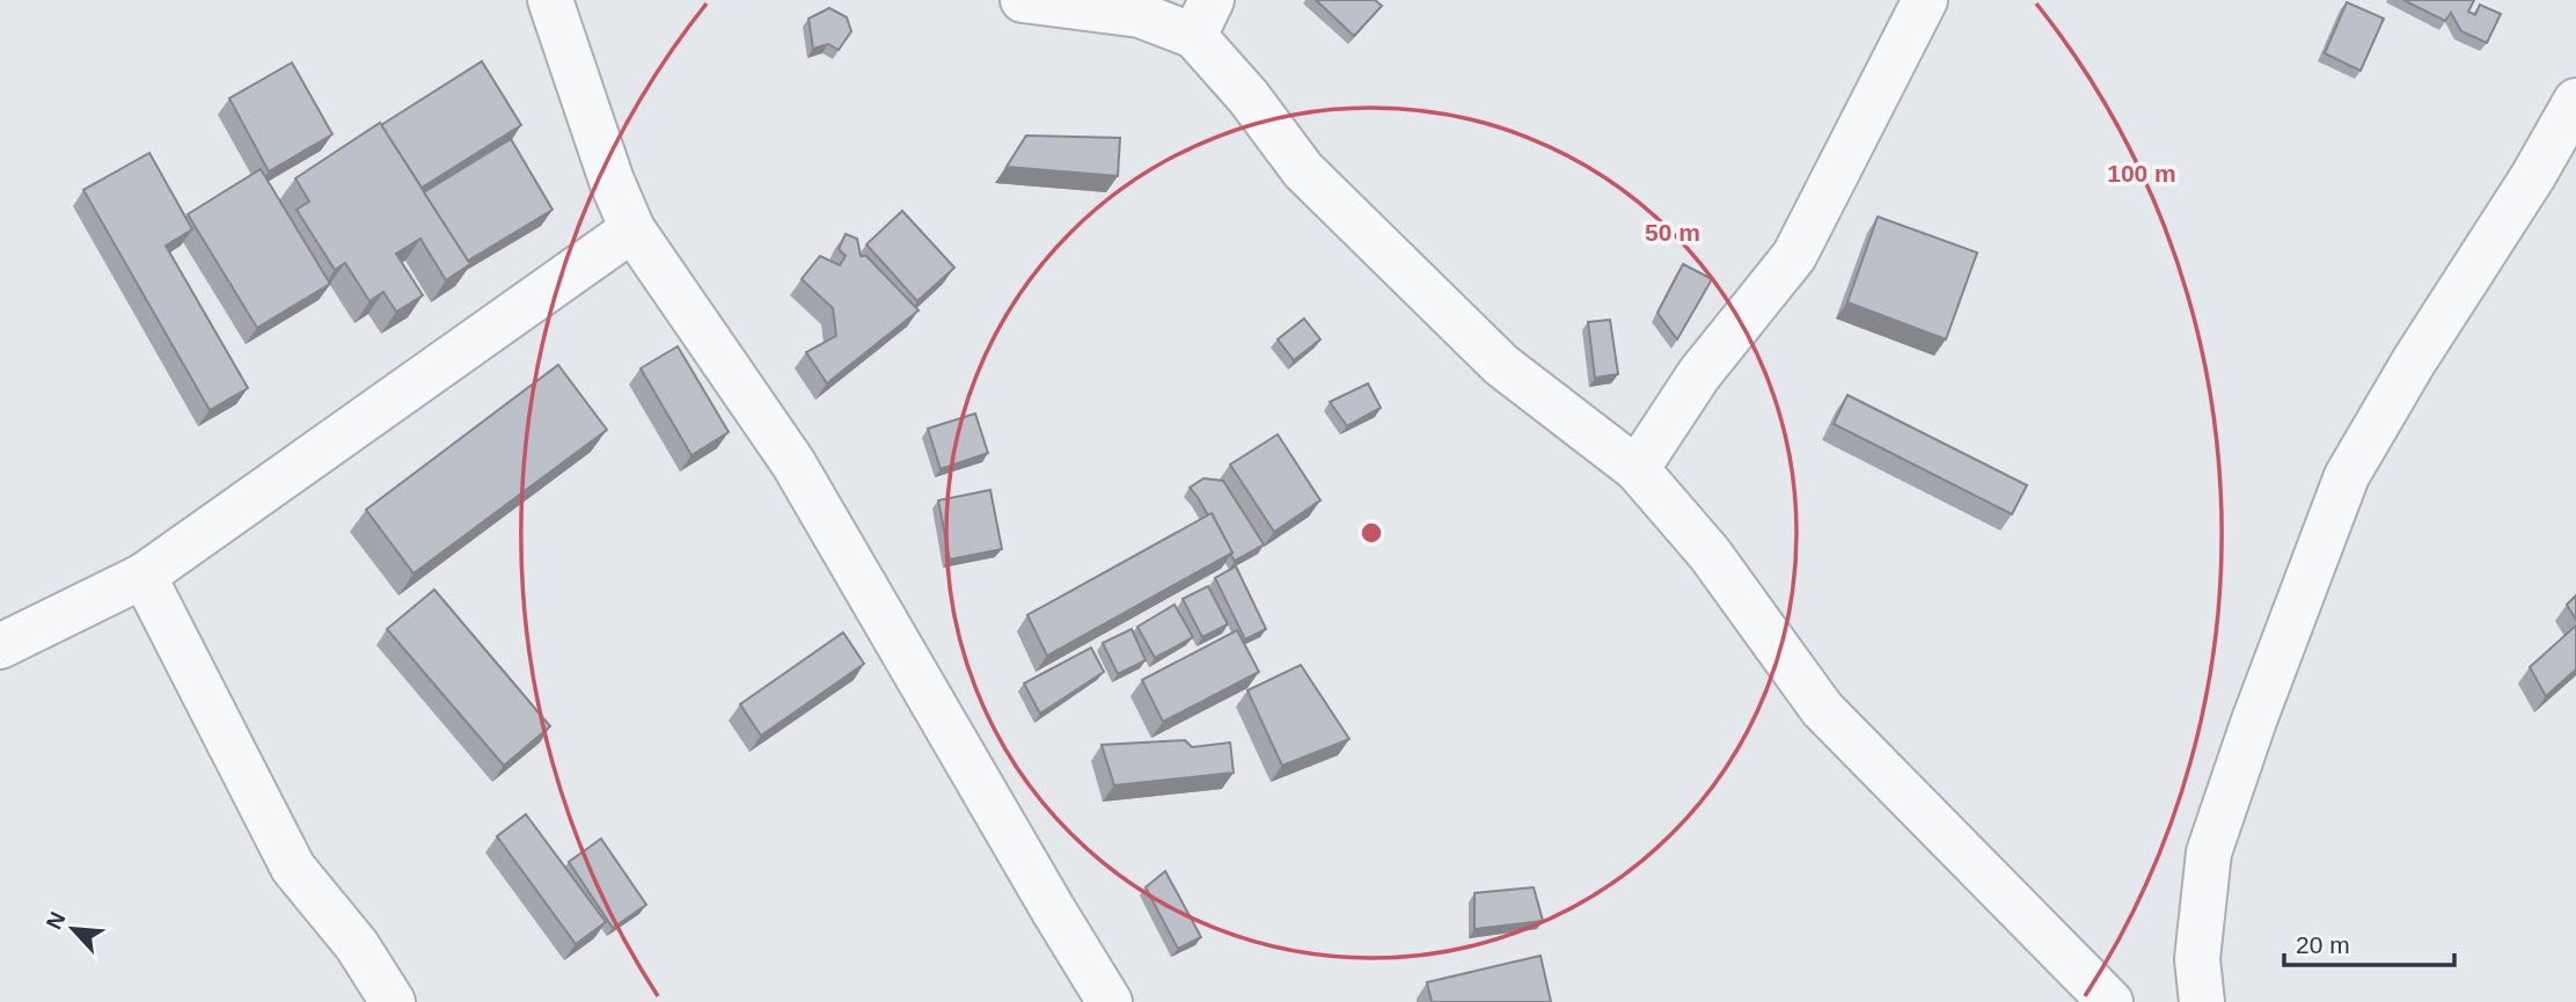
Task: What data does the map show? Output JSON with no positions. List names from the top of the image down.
{
  "scale_bar": "20 m",
  "north": "top left",
  "rings": ["100 m", "50 m"]
}
